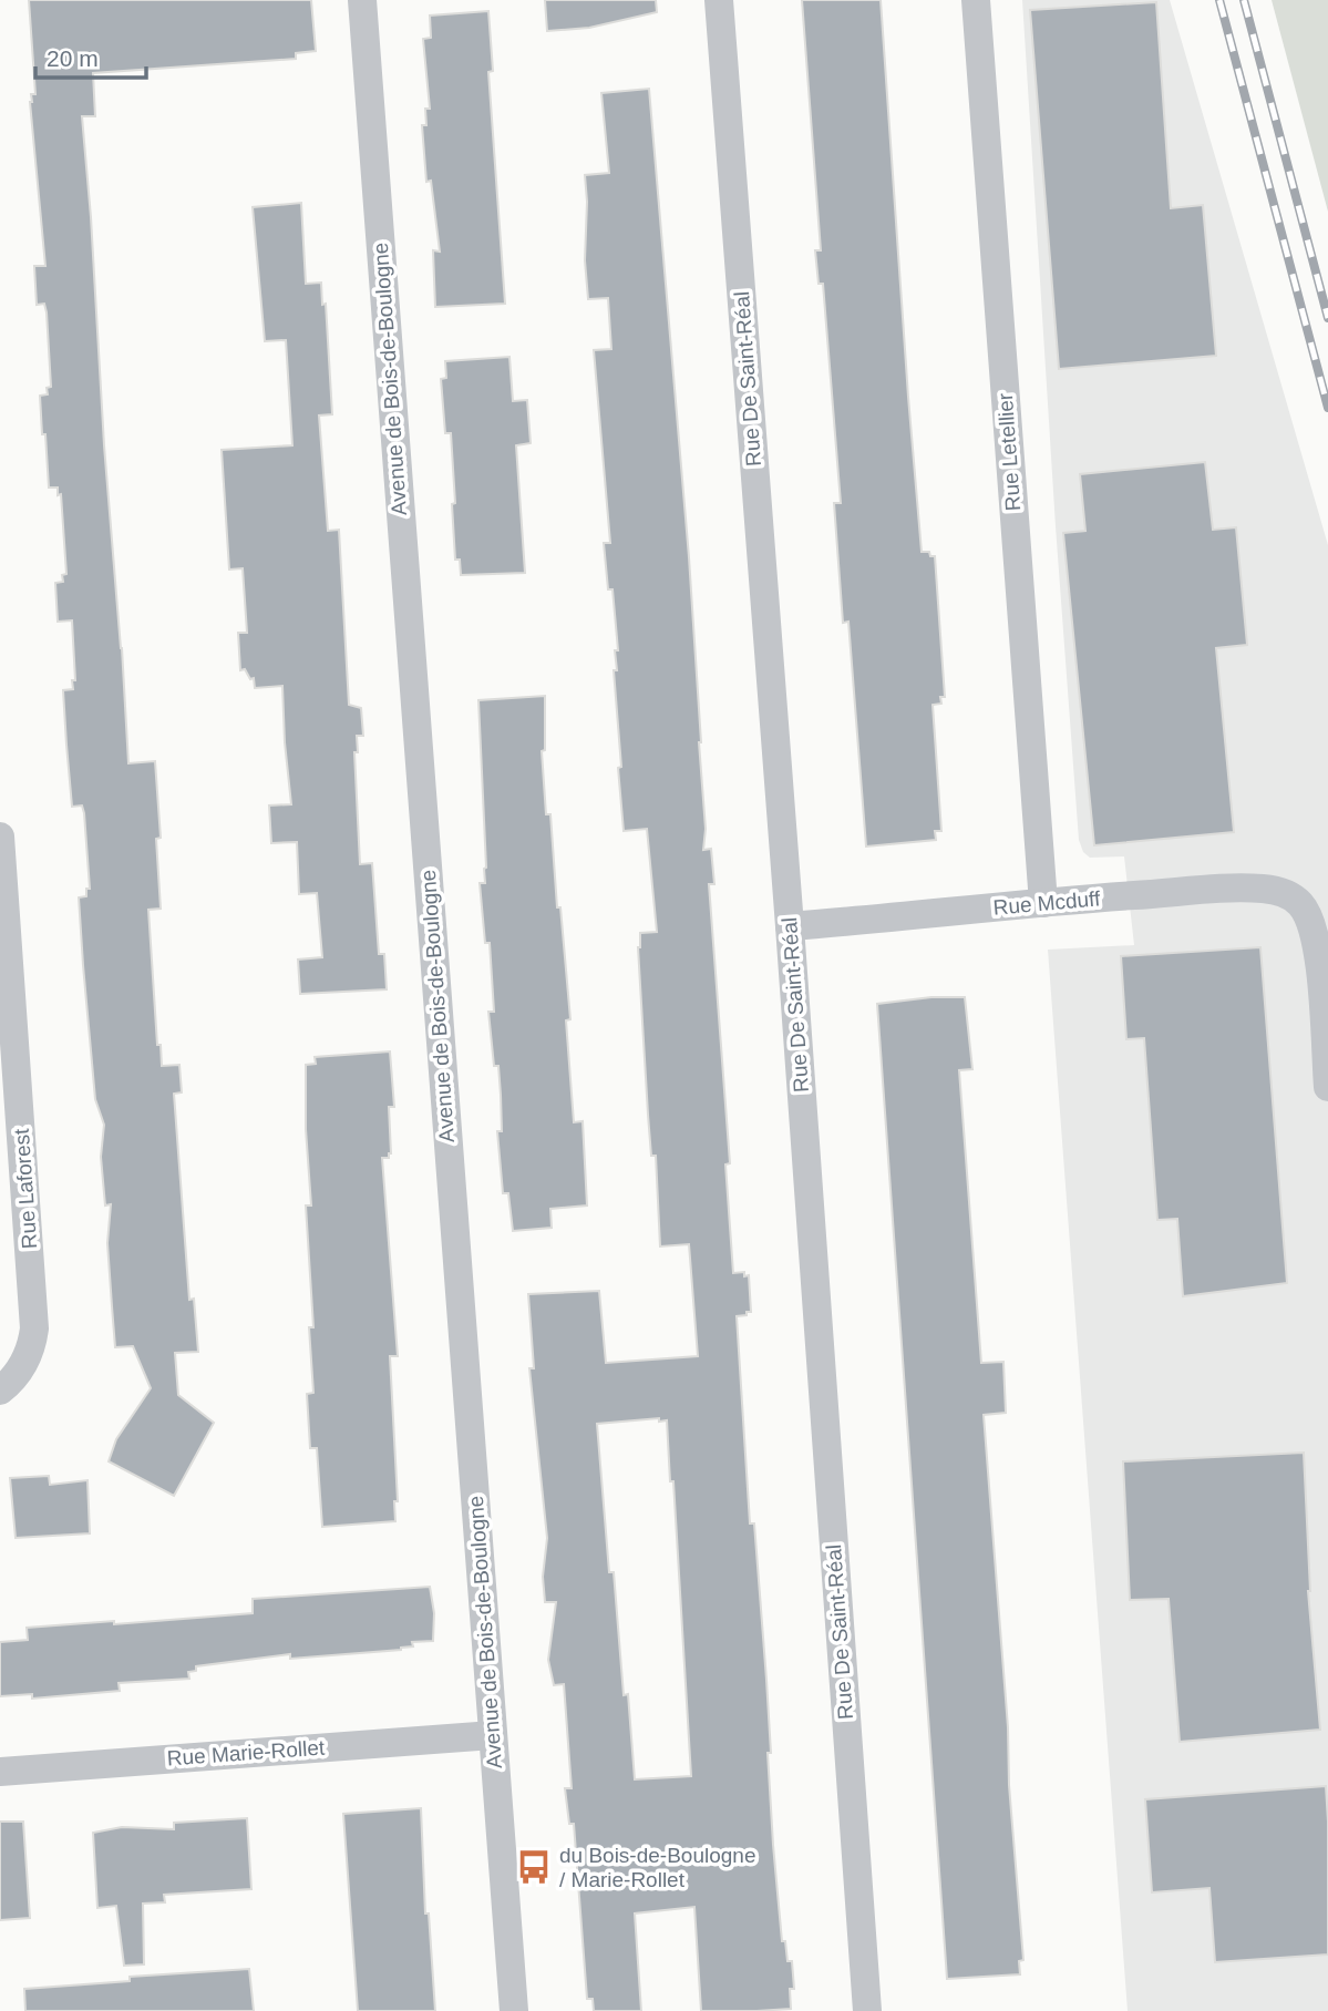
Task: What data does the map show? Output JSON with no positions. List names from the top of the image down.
{
  "streets": {
    "street": [
      "Avenue de Bois-de-Boulogne",
      "Rue De Saint-Réal",
      "Rue Letellier",
      "Rue Mcduff",
      "Rue Laforest",
      "Rue Marie-Rollet"
    ]
  },
  "crossings": [
    ["Avenue de Bois-de-Boulogne", "Rue Marie-Rollet"],
    ["Rue De Saint-Réal", "Rue Mcduff"],
    ["Rue Letellier", "Rue Mcduff"]
  ],
  "places": {
    "bus stop": ["du Bois-de-Boulogne / Marie-Rollet"]
  },
  "scale_bar": "20 m"
}
